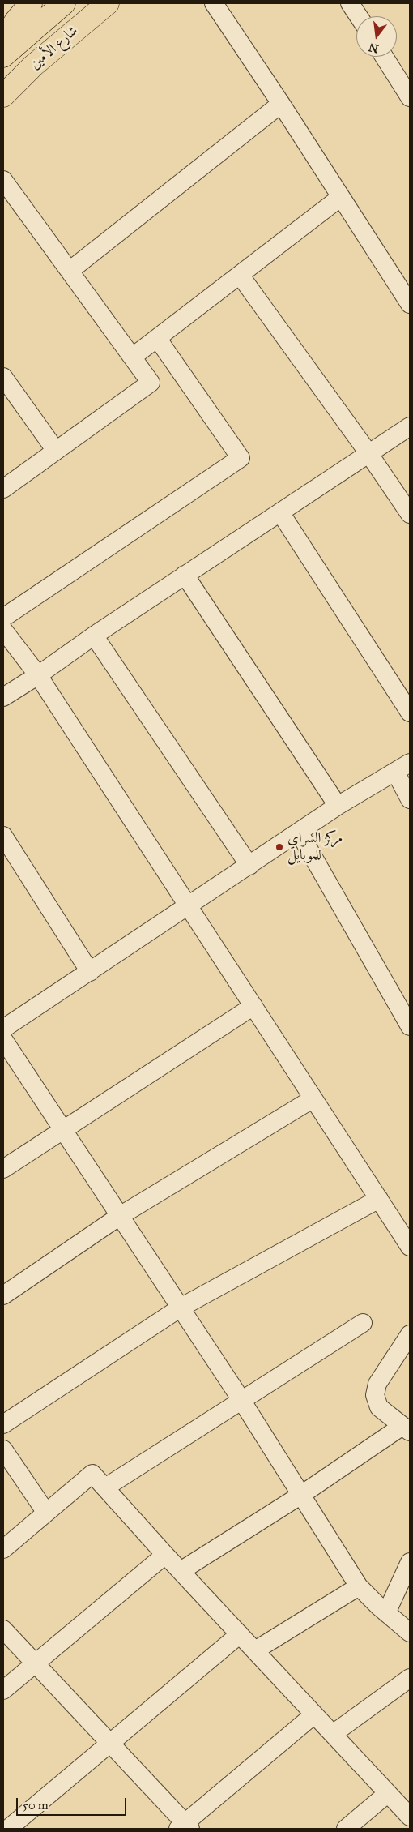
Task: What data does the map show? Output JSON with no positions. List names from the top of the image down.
{
  "streets": {
    "main road": ["شارع الأمين"]
  },
  "places": ["مركز السراي للموبايل"],
  "scale_bar": "50 m",
  "north": "bottom"
}
